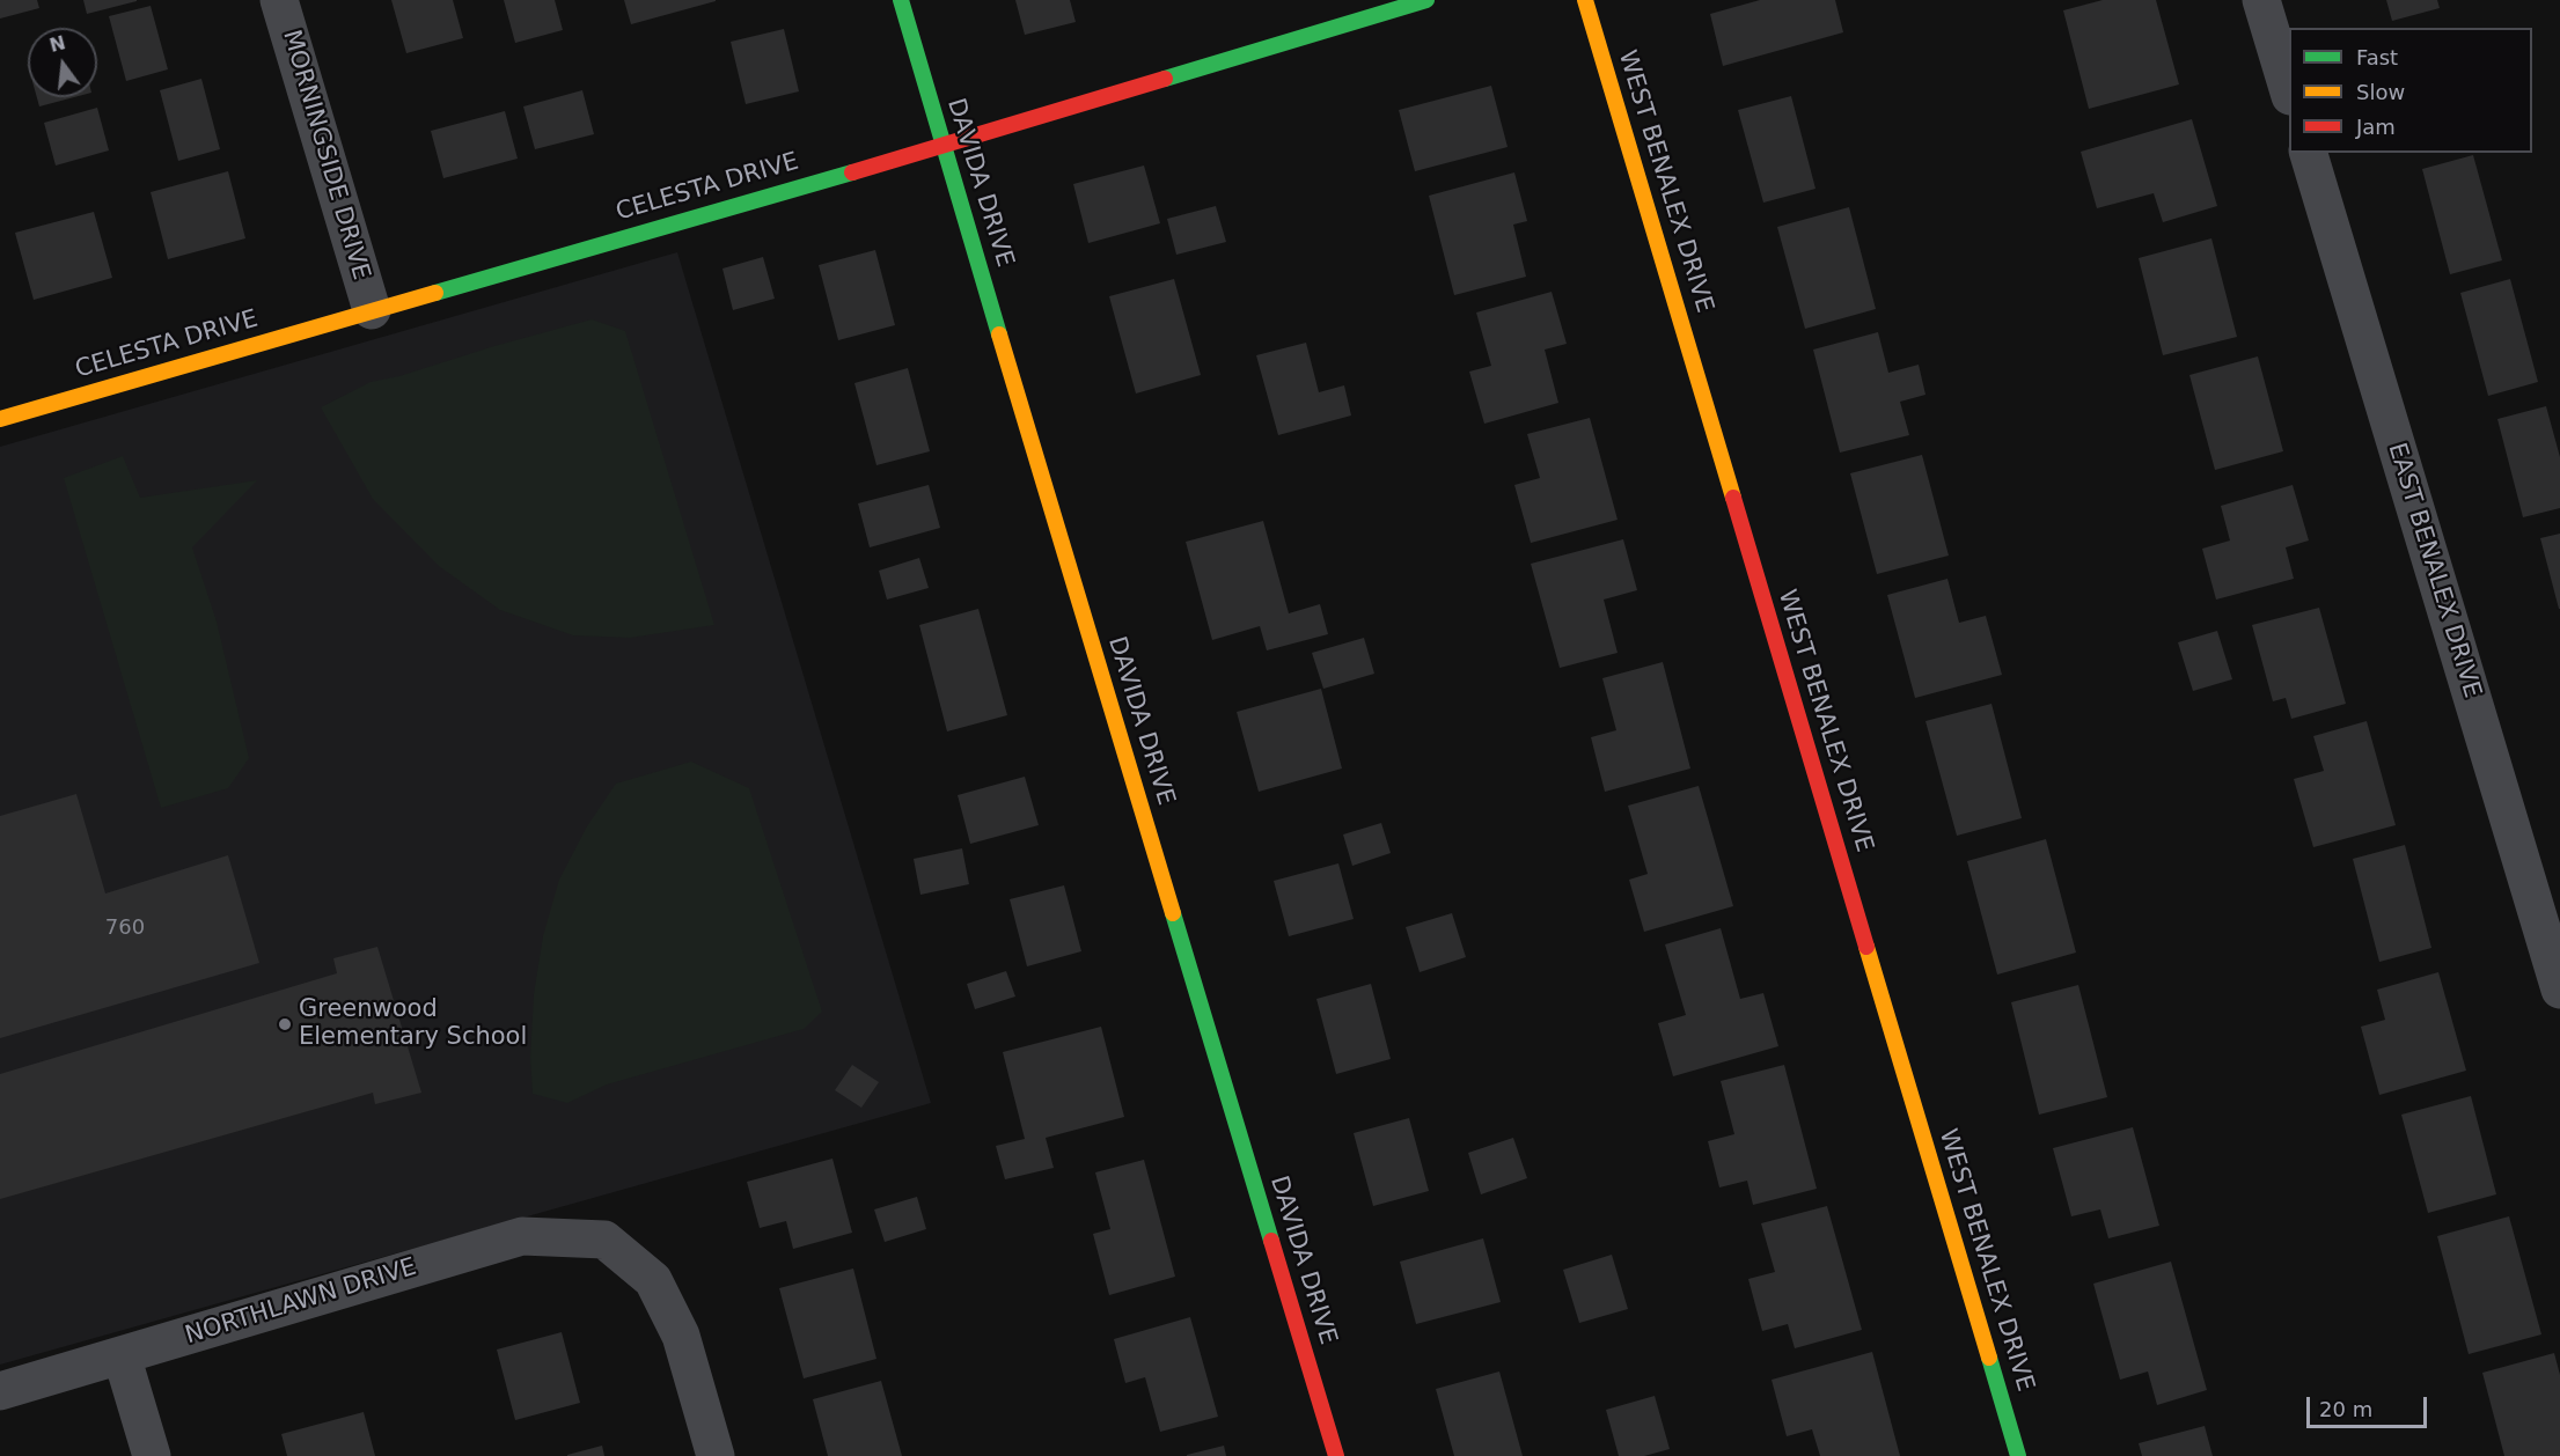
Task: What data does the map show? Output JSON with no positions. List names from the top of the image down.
{
  "streets": {
    "street": [
      "MORNINGSIDE DRIVE",
      "WEST BENALEX DRIVE",
      "DAVIDA DRIVE",
      "CELESTA DRIVE",
      "EAST BENALEX DRIVE",
      "NORTHLAWN DRIVE"
    ]
  },
  "crossings": [
    ["MORNINGSIDE DRIVE", "CELESTA DRIVE"],
    ["DAVIDA DRIVE", "CELESTA DRIVE"]
  ],
  "places": ["Greenwood Elementary School"],
  "house_numbers": ["760"],
  "legend": ["Fast", "Slow", "Jam"],
  "scale_bar": "20 m",
  "north": "top"
}
